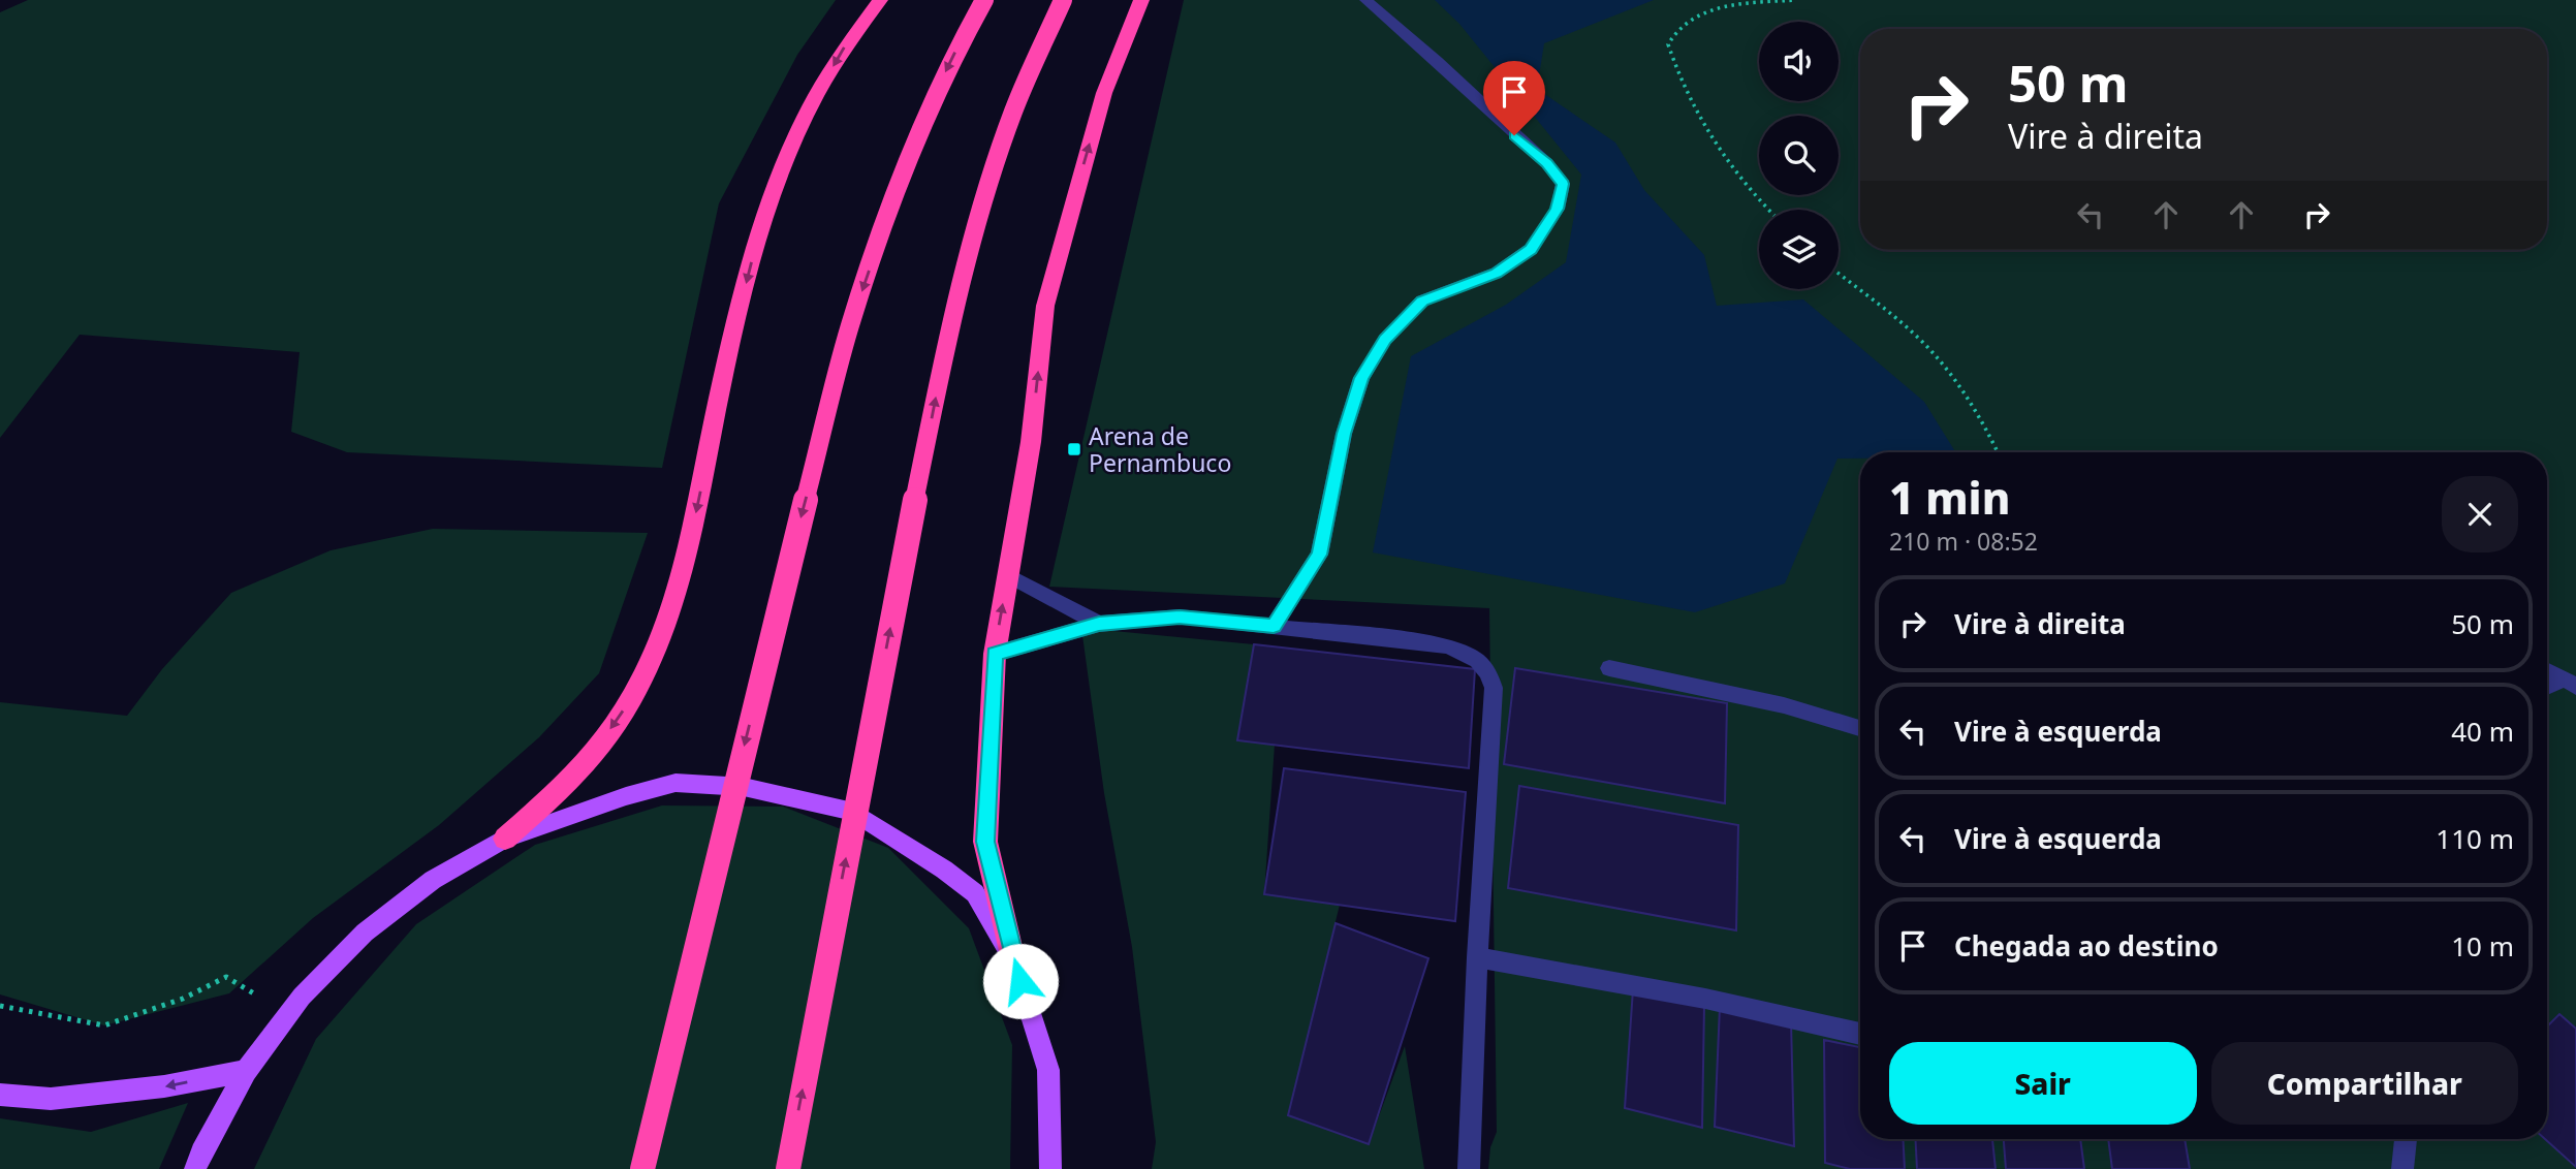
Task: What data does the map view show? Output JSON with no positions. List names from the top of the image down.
{
  "places": {
    "transit": ["Arena de Pernambuco"]
  },
  "page": {
    "turn": ["50 m", "Vire à direita"],
    "heading": ["1 min", "210 m · 08:52"],
    "list": [
      {
        "name": "Vire à direita",
        "value": "50 m"
      },
      {
        "name": "Vire à esquerda",
        "value": "40 m"
      },
      {
        "name": "Vire à esquerda",
        "value": "110 m"
      },
      {
        "name": "Chegada ao destino",
        "value": "10 m"
      }
    ],
    "buttons": ["Sair", "Compartilhar"]
  }
}
